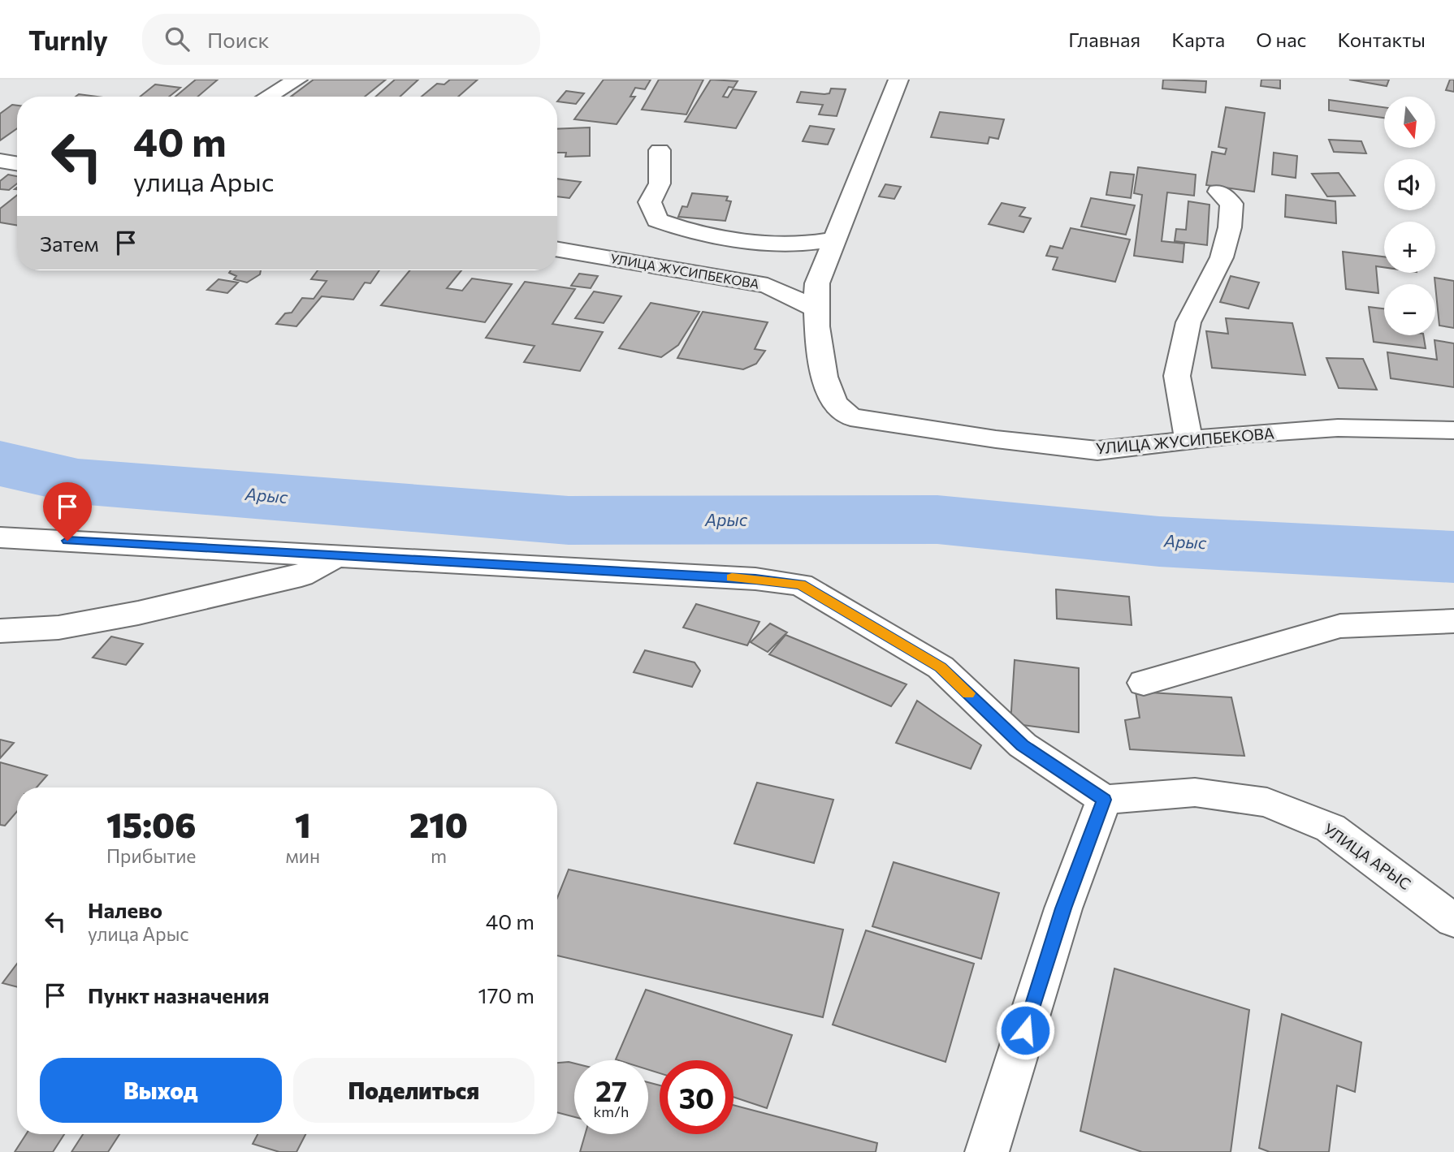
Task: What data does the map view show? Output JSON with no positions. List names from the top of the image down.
{
  "streets": {
    "street": ["УЛИЦА ЖУСИПБЕКОВА", "УЛИЦА АРЫС"]
  },
  "water": ["Арыс"],
  "north": "bottom",
  "page": {
    "header": "Turnly",
    "search": "Поиск",
    "nav": [
      "Главная",
      "Карта",
      "О нас",
      "Контакты"
    ],
    "map_buttons": ["+", "−"],
    "turn": ["40 m", "улица Арыс"],
    "then": "Затем",
    "eta": [
      "15:06",
      "Прибытие",
      "1",
      "мин",
      "210",
      "m"
    ],
    "list": [
      {
        "name": "Налево",
        "note": "улица Арыс",
        "value": "40 m"
      },
      {
        "name": "Пункт назначения",
        "value": "170 m"
      }
    ],
    "buttons": ["Выход", "Поделиться"],
    "speed": "27 km/h",
    "limit": "30"
  }
}
